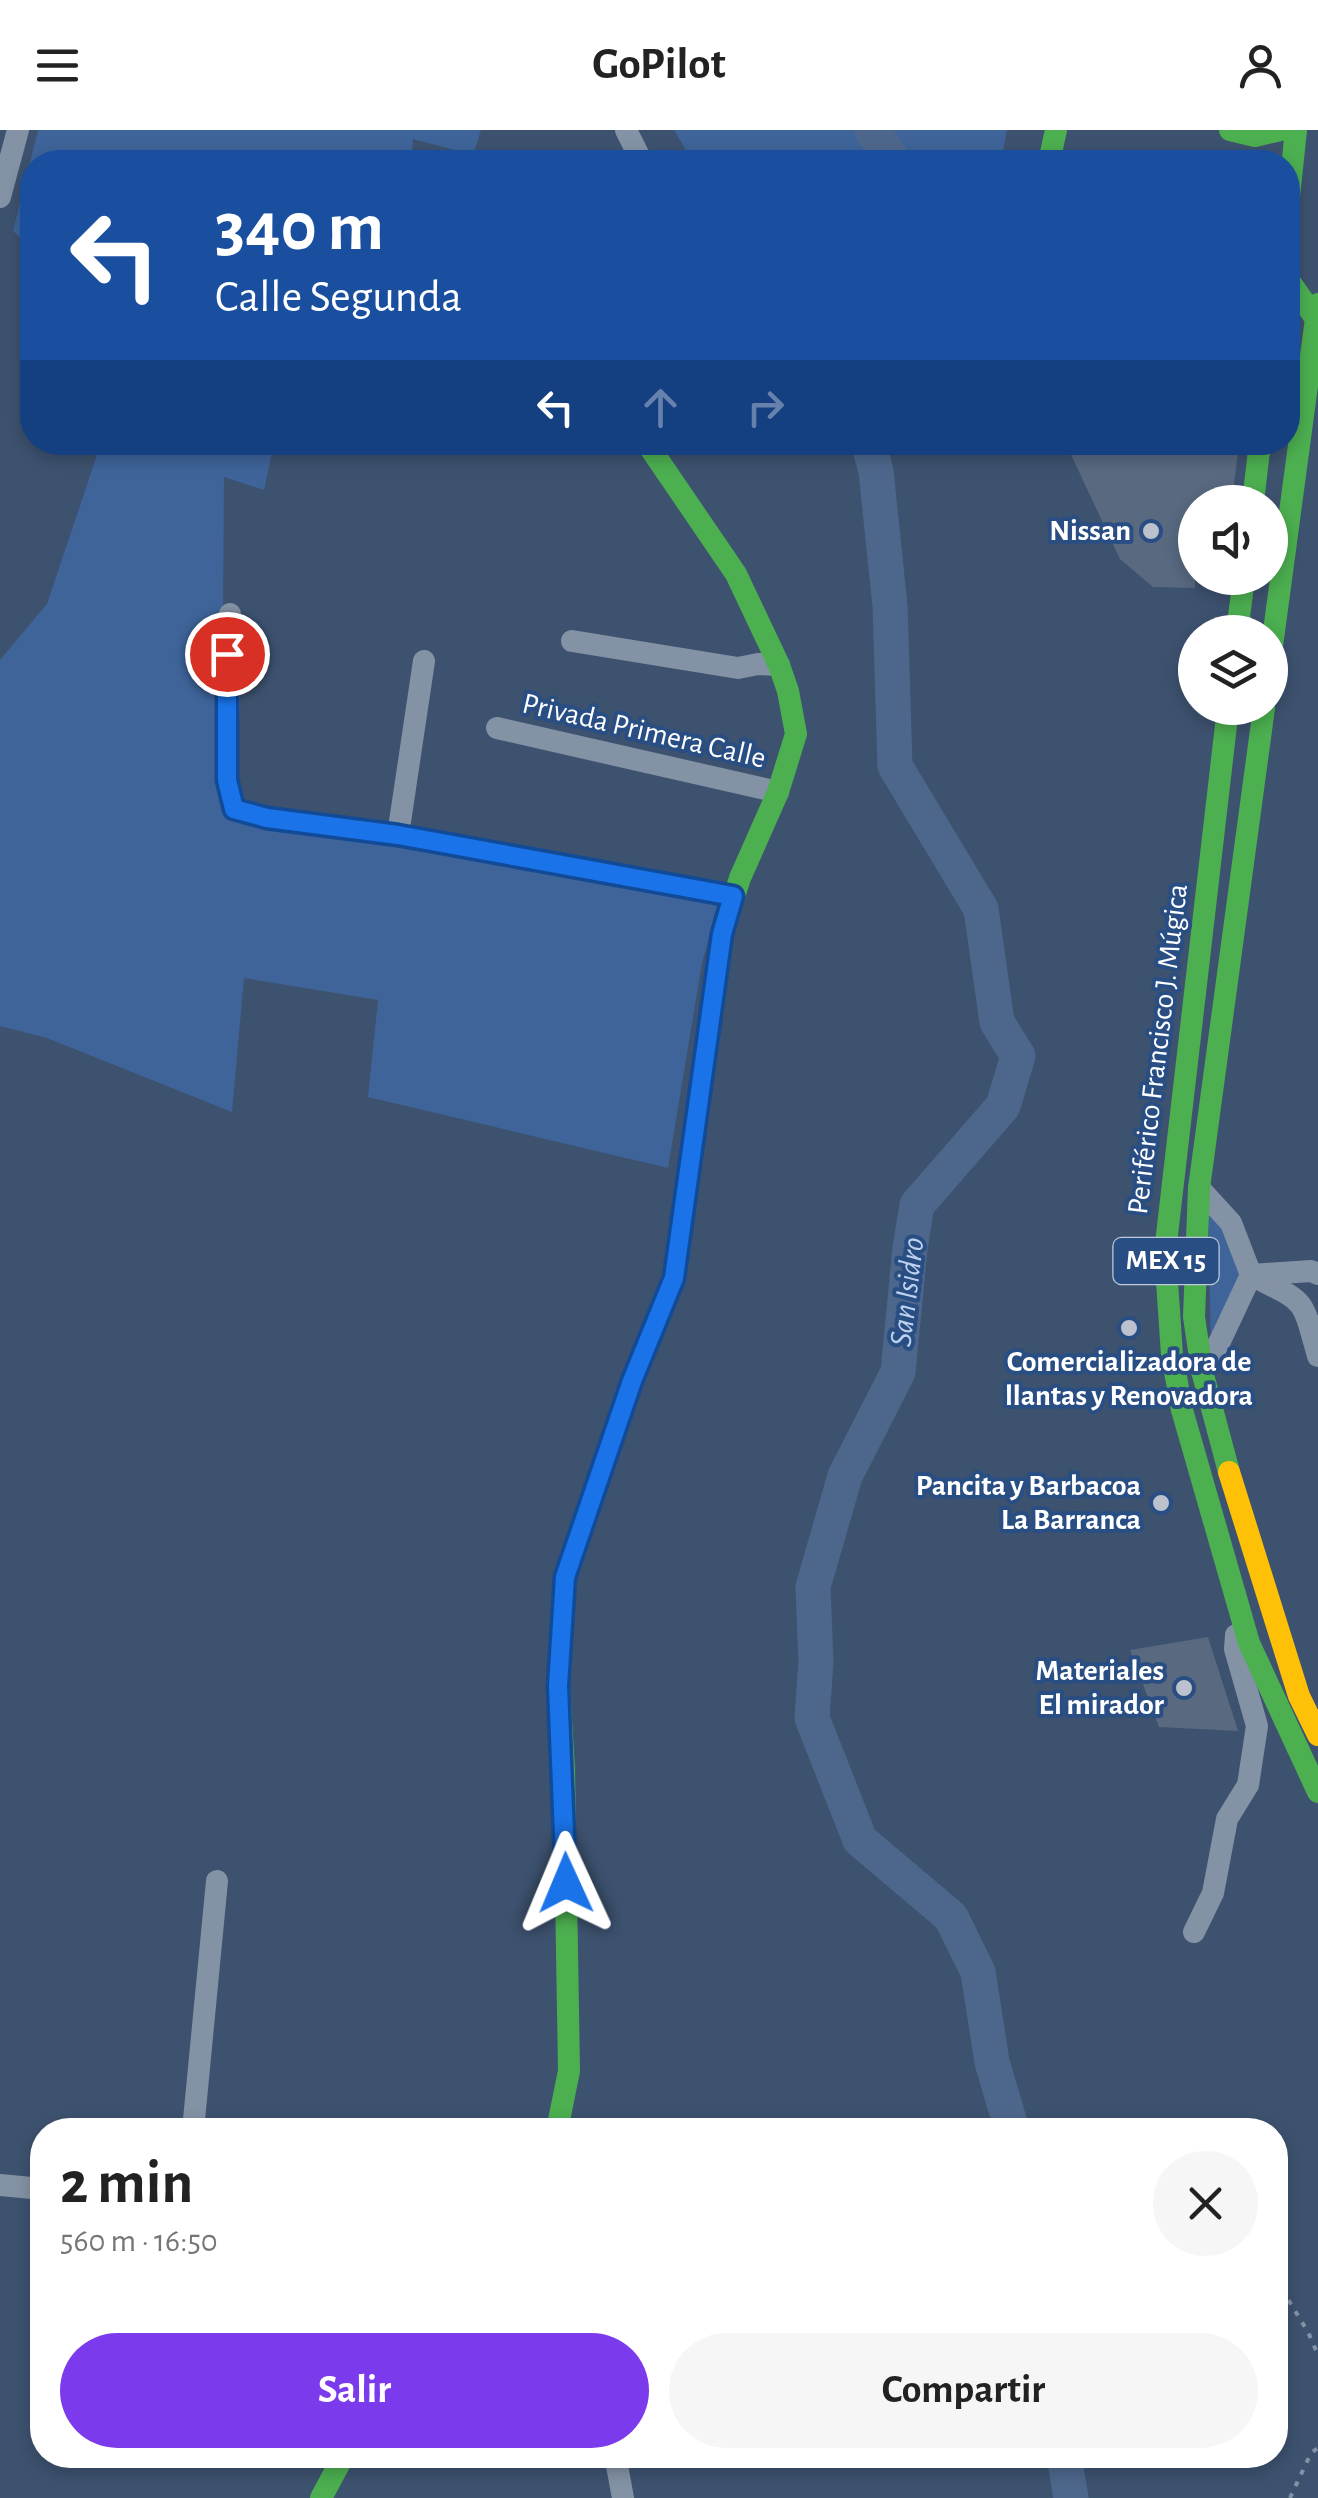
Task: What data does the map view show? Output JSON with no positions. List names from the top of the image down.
{
  "streets": {
    "main road": ["Periférico Francisco J. Múgica", "MEX 15"],
    "street": ["Privada Primera Calle"]
  },
  "water": ["San Isidro"],
  "places": [
    "Nissan",
    "Comercializadora de llantas y Renovadora",
    "Pancita y Barbacoa La Barranca",
    "Materiales El mirador"
  ],
  "page": {
    "header": "GoPilot",
    "turn": ["340 m", "Calle Segunda"],
    "heading": ["2 min", "560 m · 16:50"],
    "buttons": ["Salir", "Compartir"]
  }
}
